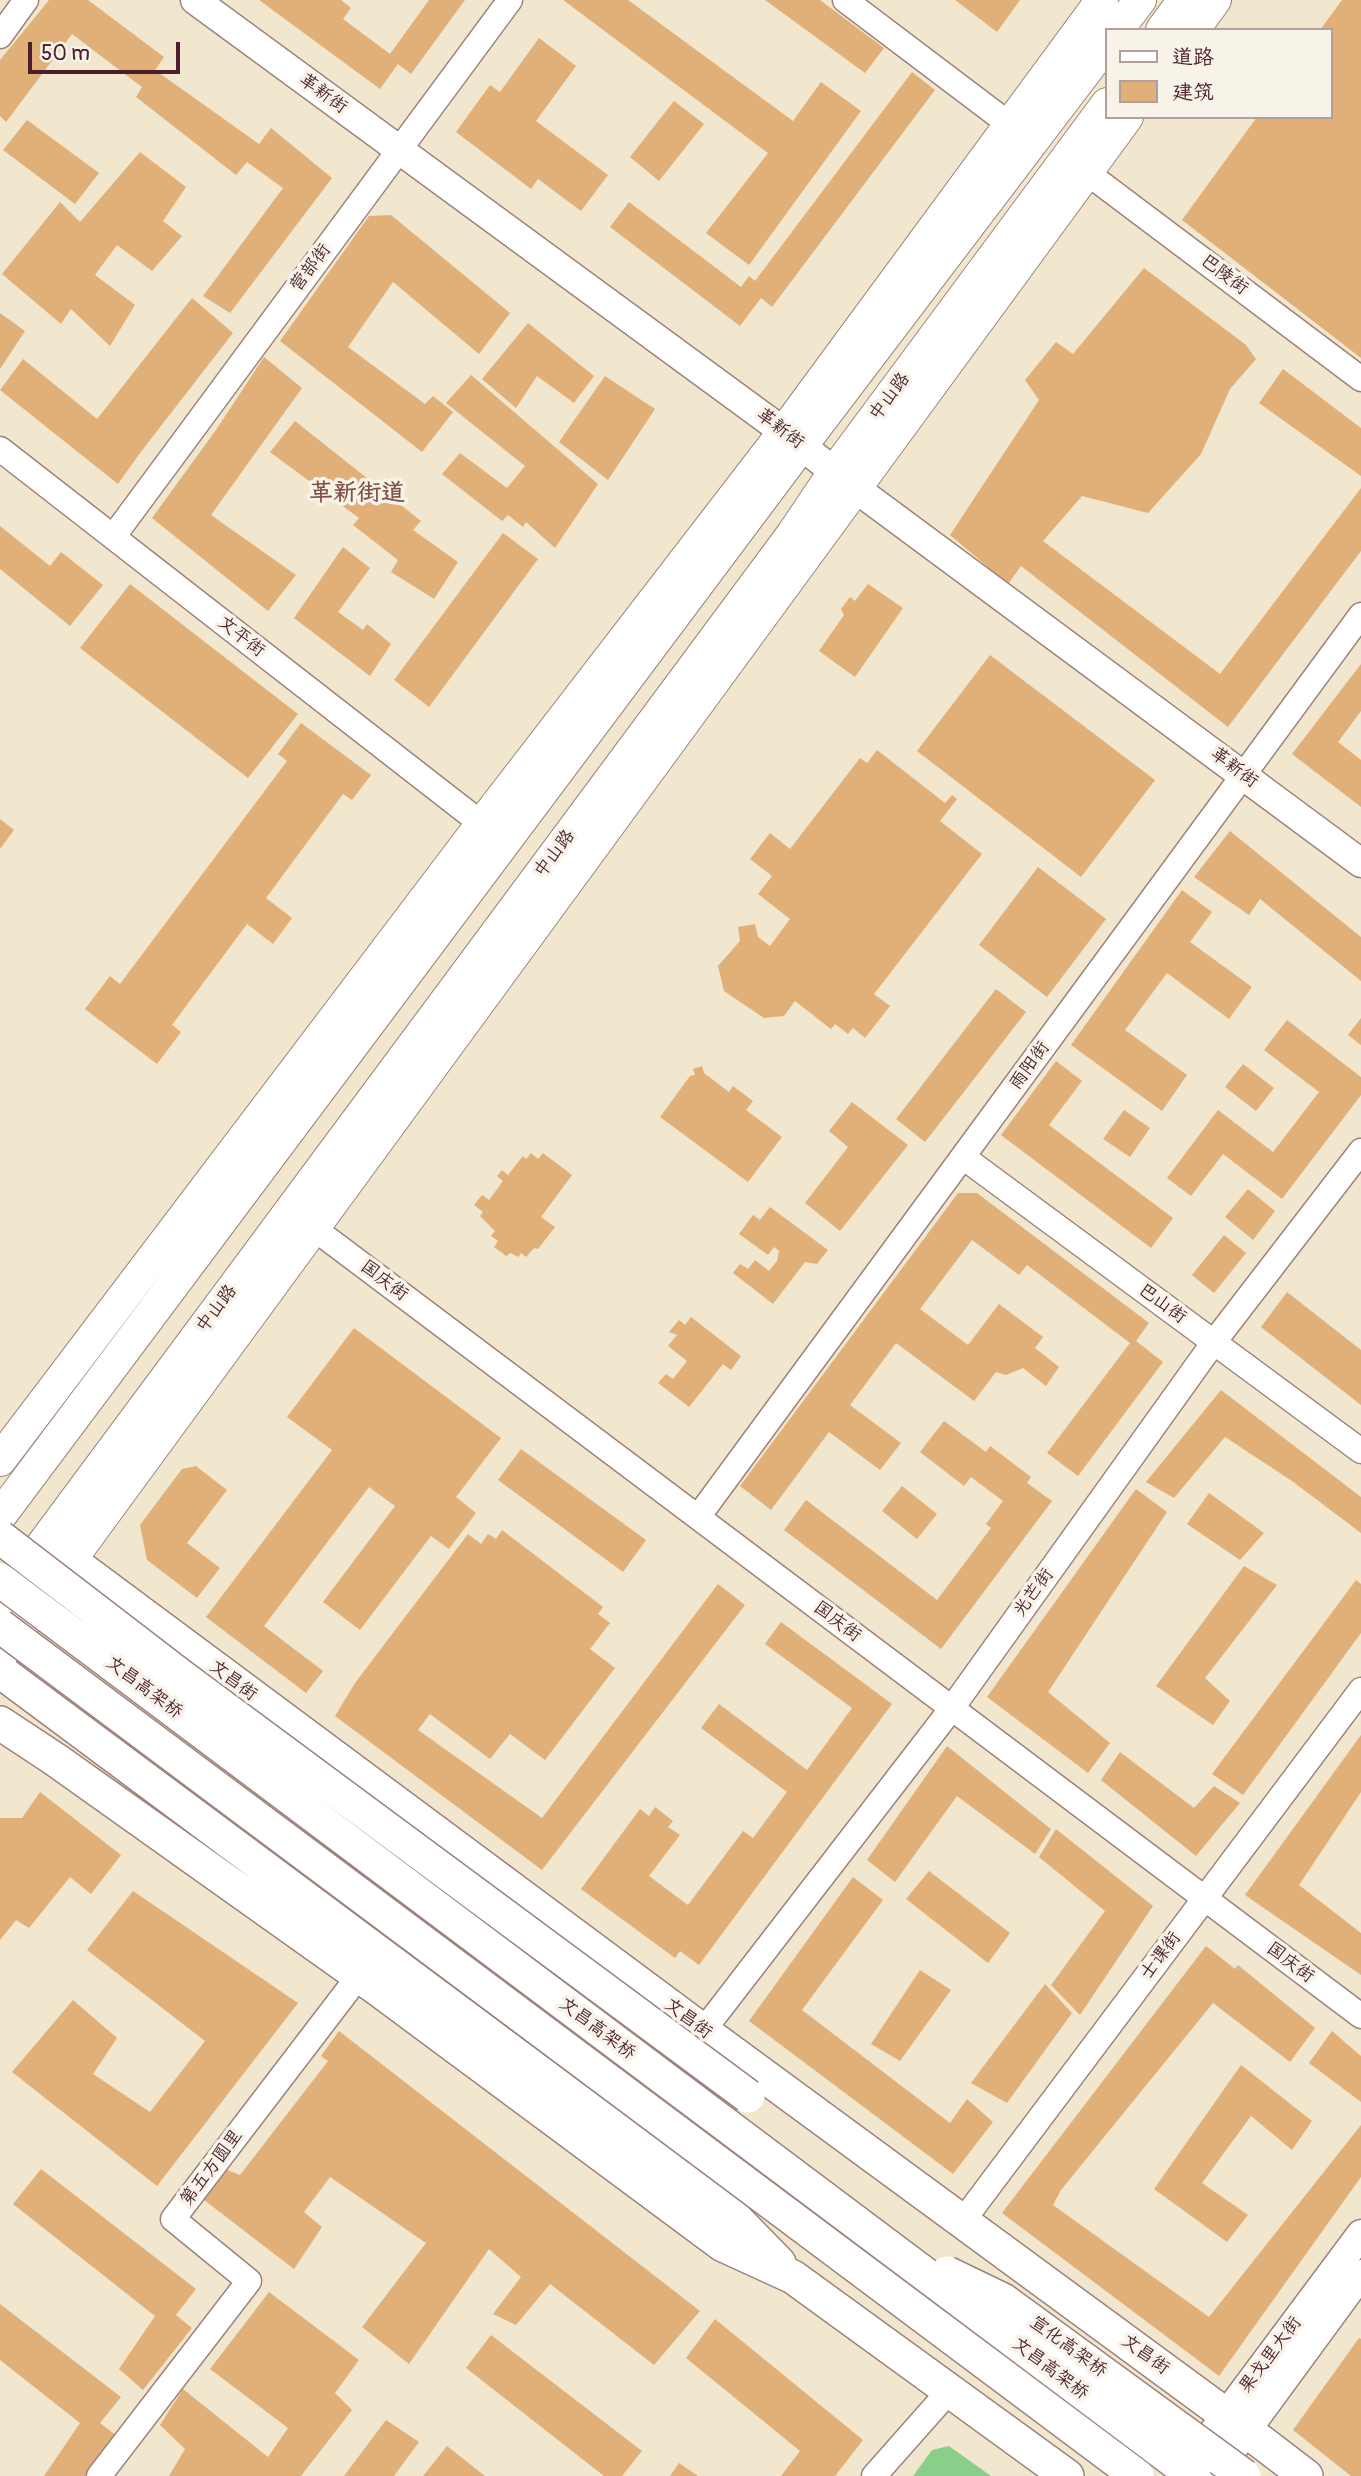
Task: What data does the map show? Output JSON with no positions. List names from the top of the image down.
{
  "streets": {
    "highway": ["文昌街", "文昌高架桥", "宣化高架桥"],
    "main road": ["革新街", "中山路", "果戈里大街"],
    "street": [
      "营部街",
      "巴陵街",
      "文平街",
      "雨阳街",
      "国庆街",
      "巴山街",
      "光芒街",
      "士课街",
      "第五方圆里"
    ]
  },
  "crossings": [
    ["革新街", "营部街"],
    ["革新街", "中山路"],
    ["革新街", "雨阳街"],
    ["营部街", "文平街"],
    ["雨阳街", "国庆街"],
    ["雨阳街", "巴山街"],
    ["国庆街", "光芒街"],
    ["国庆街", "士课街"],
    ["巴山街", "光芒街"],
    ["光芒街", "文昌街"],
    ["文昌街", "士课街"],
    ["文昌街", "果戈里大街"],
    ["文昌高架桥", "宣化高架桥"]
  ],
  "districts": ["革新街道"],
  "legend": ["道路", "建筑"],
  "scale_bar": "50 m"
}
